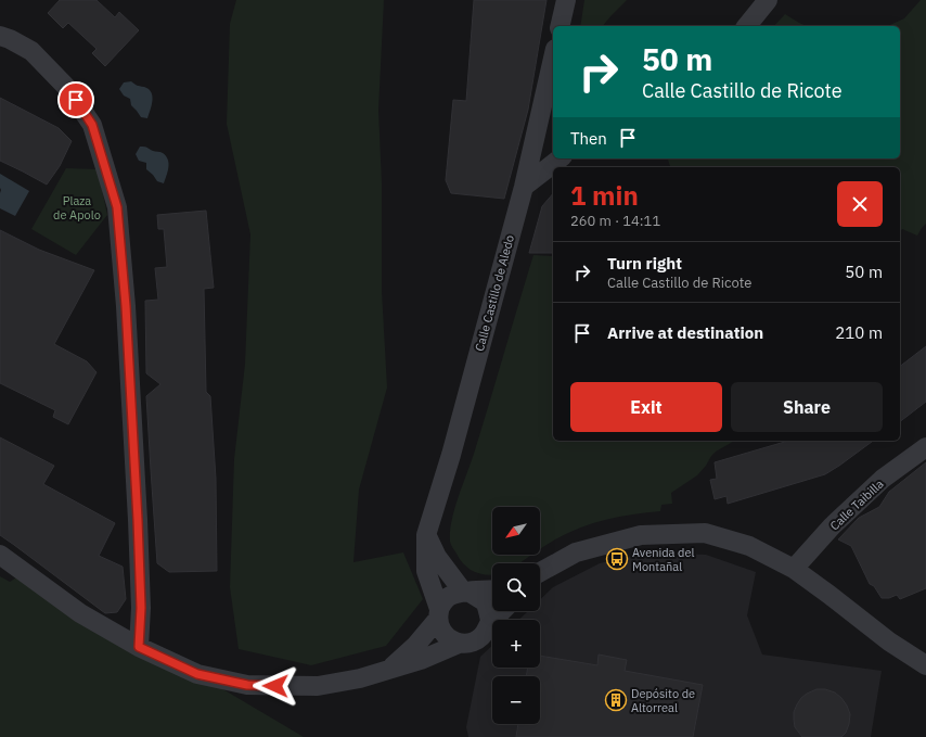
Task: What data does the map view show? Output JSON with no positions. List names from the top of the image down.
{
  "streets": {
    "street": ["Calle Castillo de Aledo", "Calle Taibilla"]
  },
  "parks": ["Plaza de Apolo"],
  "places": {
    "bus stop": ["Avenida del Montañal"],
    "building": ["Depósito de Altorreal"]
  },
  "north": "bottom left",
  "page": {
    "turn": ["50 m", "Calle Castillo de Ricote"],
    "then": "Then",
    "heading": ["1 min", "260 m · 14:11"],
    "list": [
      {
        "name": "Turn right",
        "note": "Calle Castillo de Ricote",
        "value": "50 m"
      },
      {
        "name": "Arrive at destination",
        "value": "210 m"
      }
    ],
    "buttons": ["Exit", "Share"],
    "map_buttons": ["+", "−"]
  }
}
